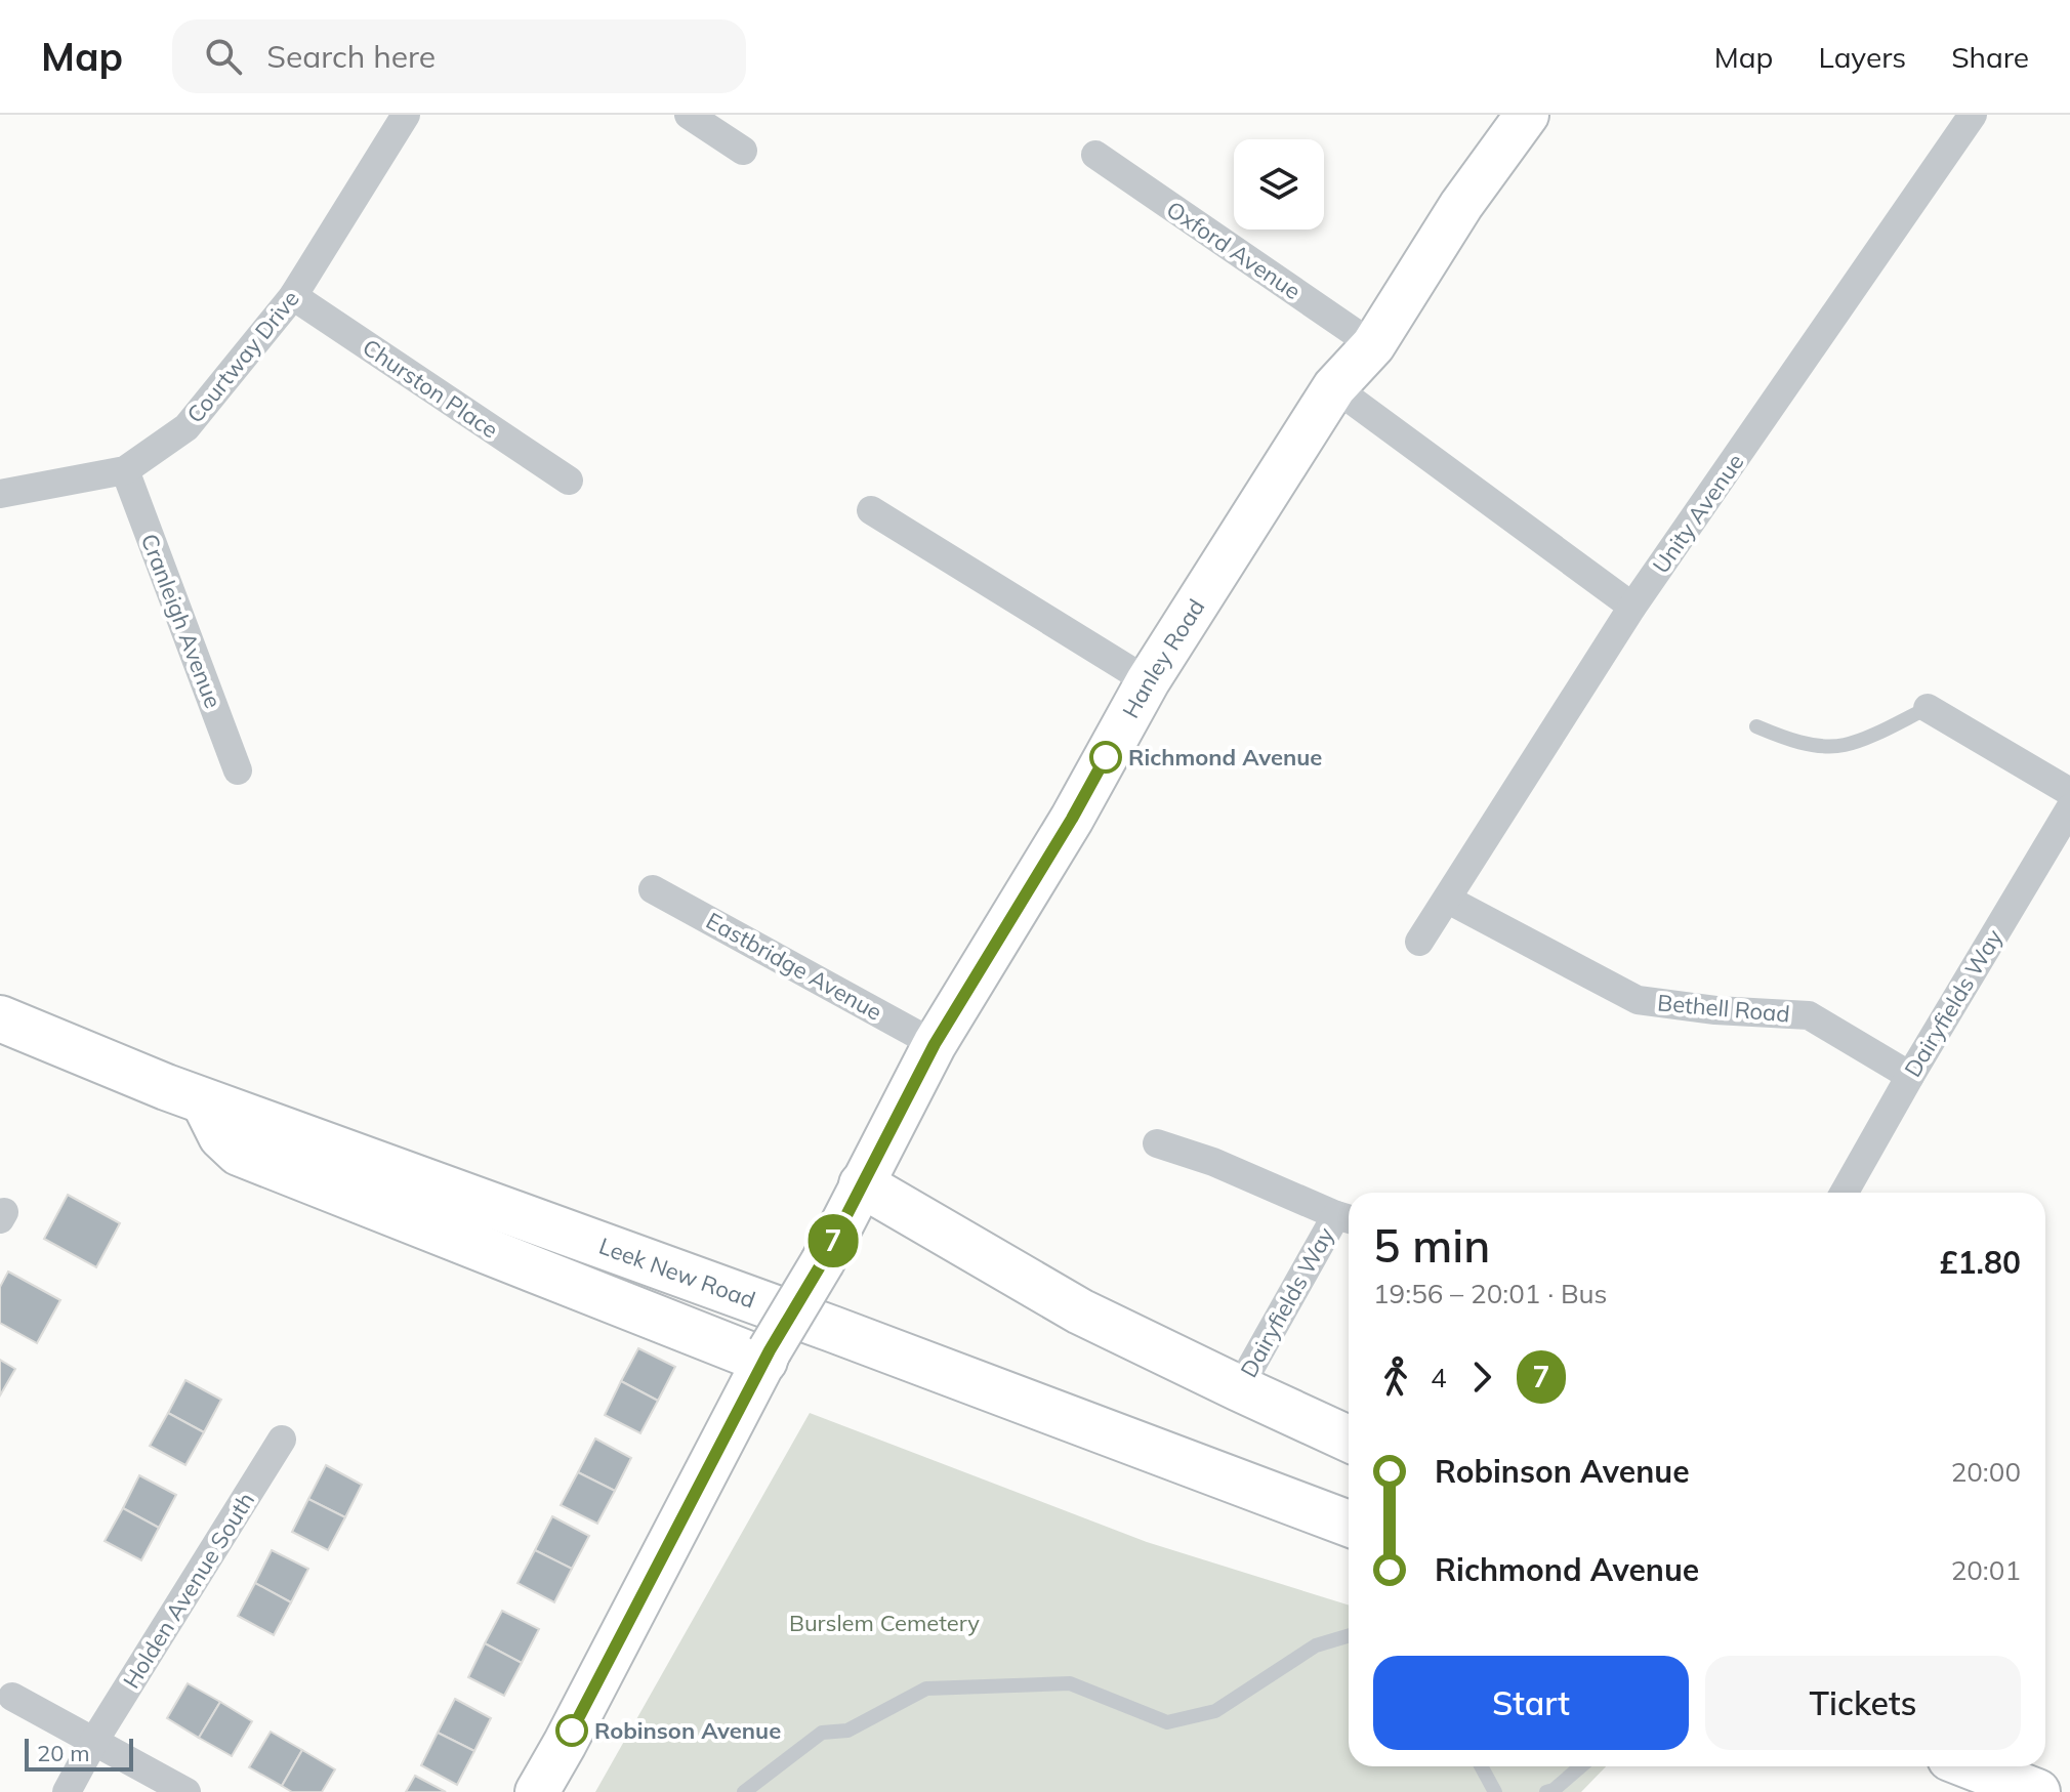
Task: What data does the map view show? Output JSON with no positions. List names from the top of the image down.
{
  "streets": {
    "highway": ["Leek New Road"],
    "main road": ["Hanley Road"],
    "street": [
      "Oxford Avenue",
      "Courtway Drive",
      "Churston Place",
      "Unity Avenue",
      "Cranleigh Avenue",
      "Eastbridge Avenue",
      "Dairyfields Way",
      "Bethell Road",
      "Holden Avenue South"
    ]
  },
  "crossings": [
    ["Oxford Avenue", "Hanley Road"],
    ["Courtway Drive", "Churston Place"],
    ["Courtway Drive", "Cranleigh Avenue"],
    ["Hanley Road", "Eastbridge Avenue"],
    ["Dairyfields Way", "Bethell Road"]
  ],
  "parks": ["Burslem Cemetery"],
  "places": ["Richmond Avenue", "Robinson Avenue"],
  "lines": ["bus line 7"],
  "scale_bar": "20 m",
  "page": {
    "header": "Map",
    "search": "Search here",
    "nav": ["Map", "Layers", "Share"],
    "on_map": "7",
    "heading": ["5 min", "19:56 – 20:01 · Bus", "£1.80"],
    "legs": ["4", "7"],
    "list": [
      {
        "name": "Robinson Avenue",
        "value": "20:00"
      },
      {
        "name": "Richmond Avenue",
        "value": "20:01"
      }
    ],
    "buttons": ["Start", "Tickets"],
    "scale": "20 m"
  }
}
